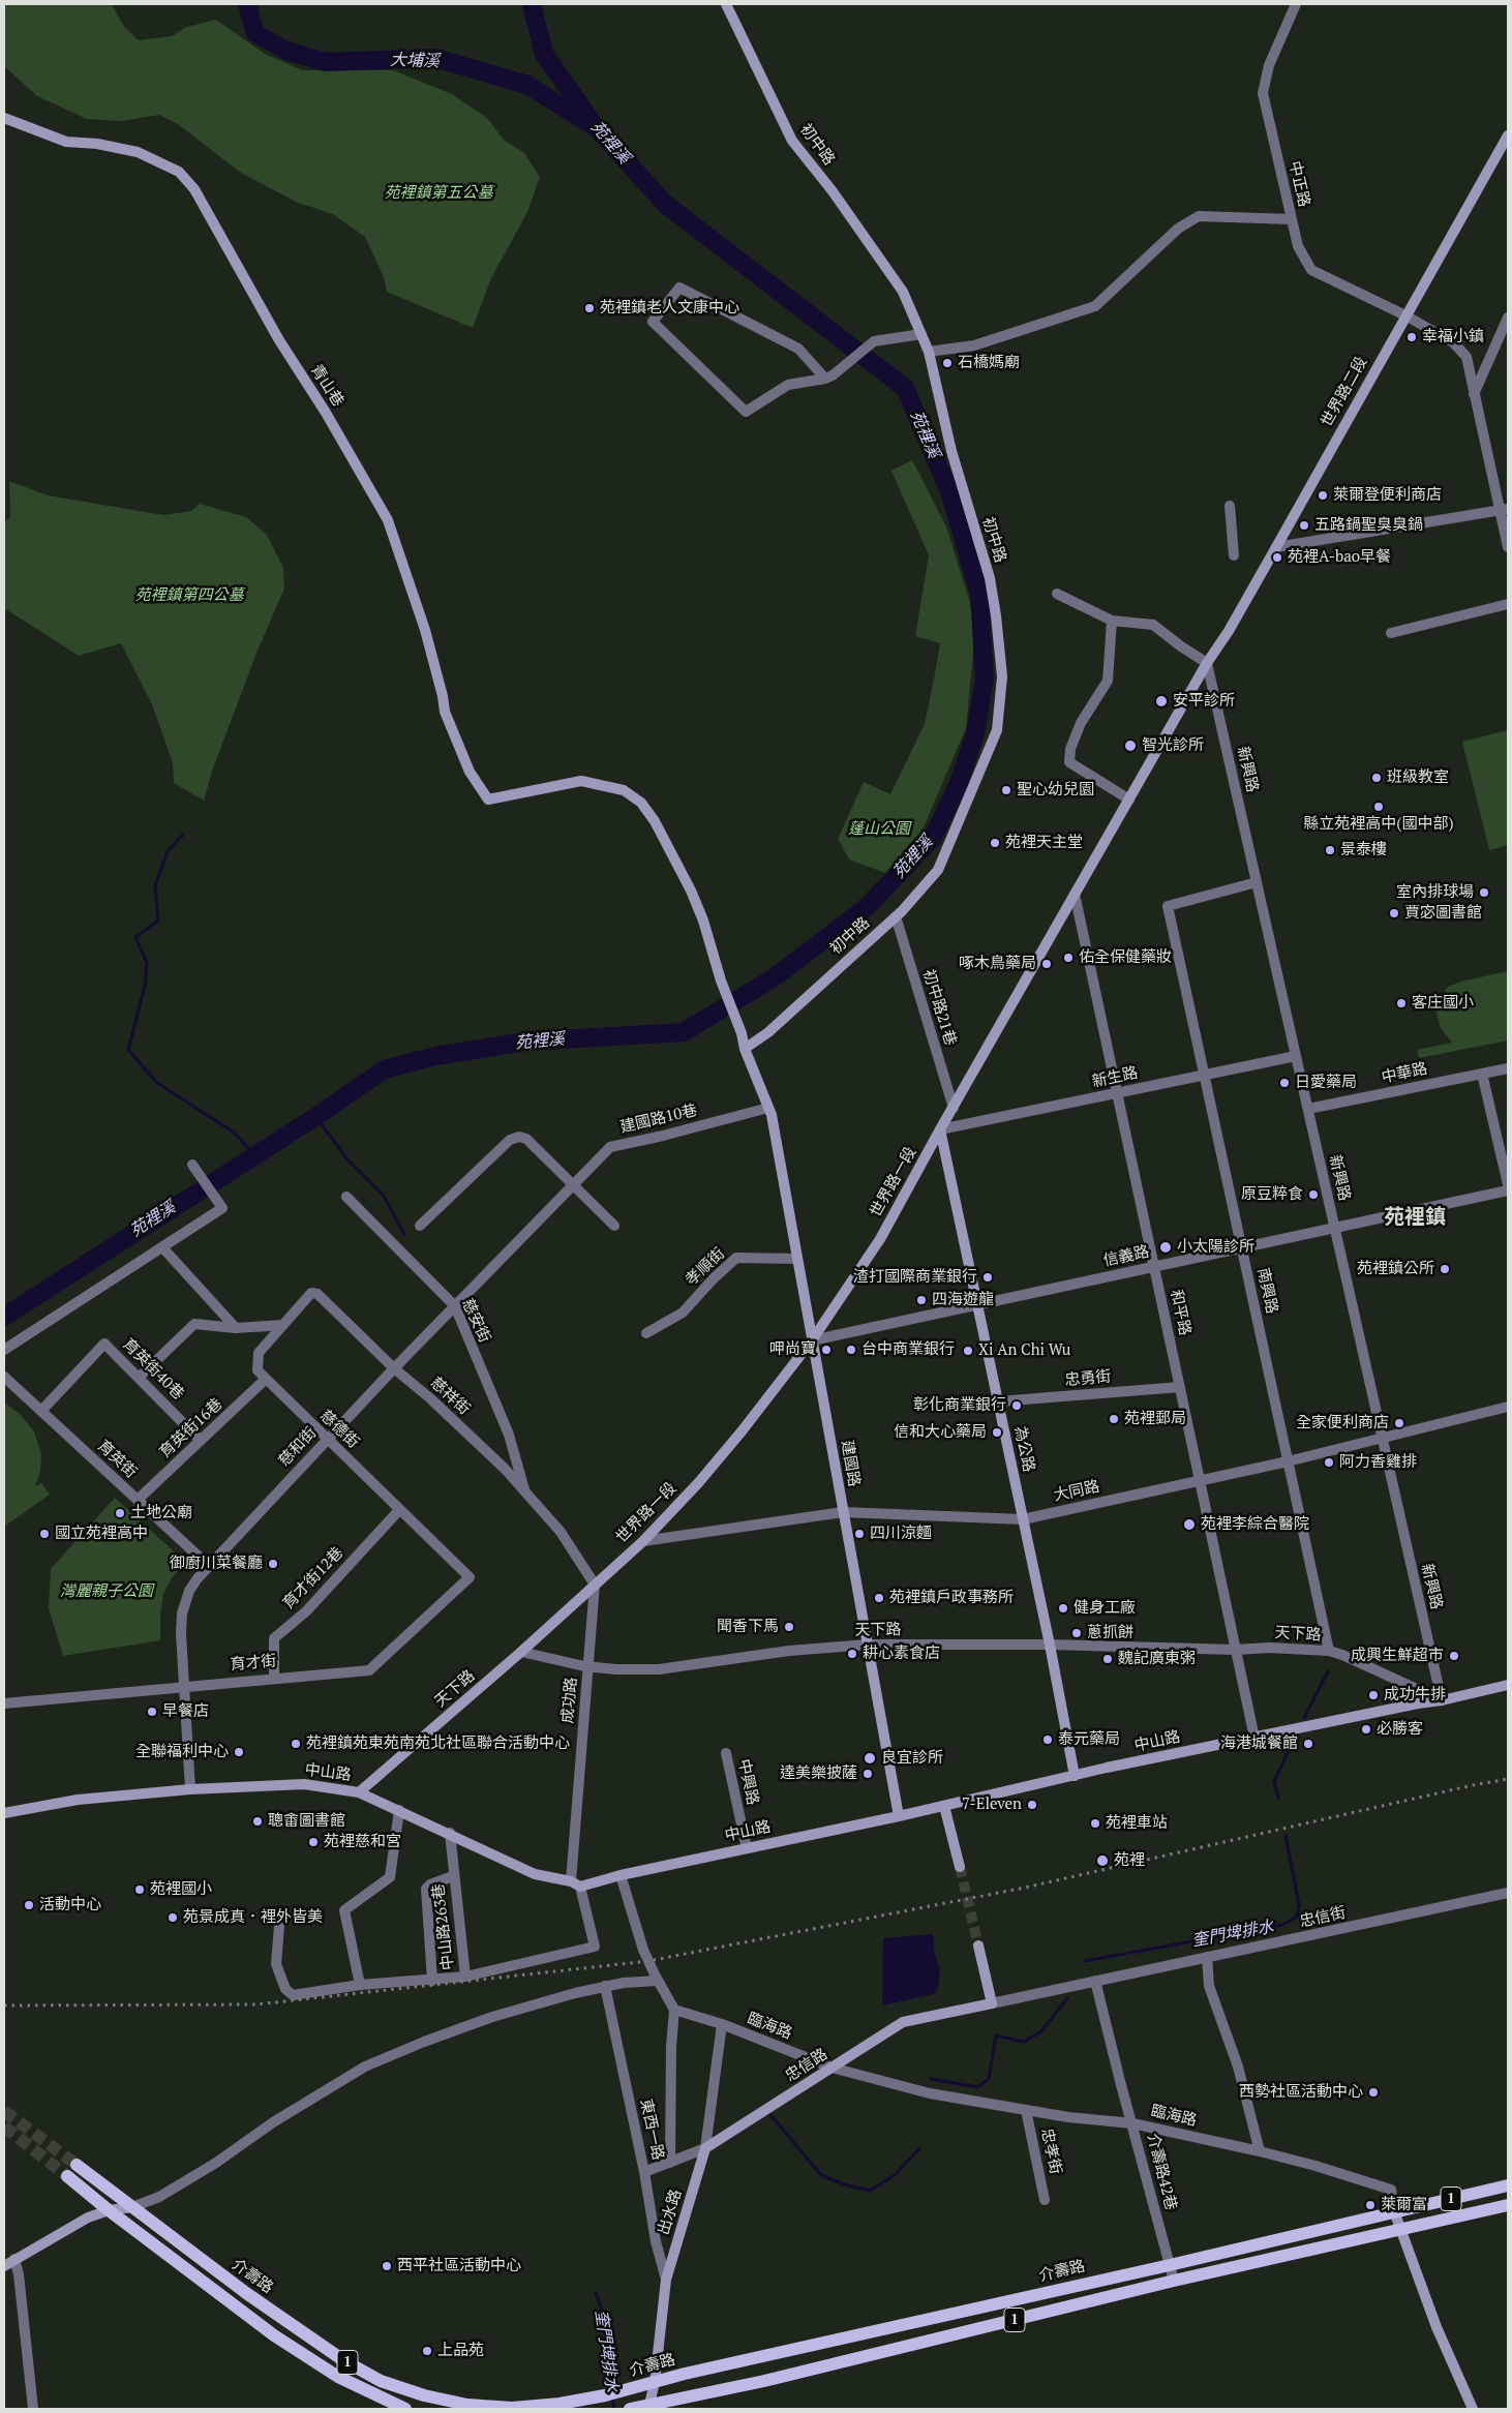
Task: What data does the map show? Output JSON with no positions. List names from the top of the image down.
{
  "streets": {
    "main road": ["1", "介壽路"],
    "street": [
      "初中路",
      "中正路",
      "青山巷",
      "世界路二段",
      "新興路",
      "初中路21巷",
      "中華路",
      "新生路",
      "建國路10巷",
      "世界路一段",
      "信義路",
      "孝順街",
      "南興路",
      "和平路",
      "慈安街",
      "育英街40巷",
      "忠勇街",
      "慈祥街",
      "育英街16巷",
      "慈德街",
      "慈和街",
      "為公路",
      "育英街",
      "建國路",
      "大同路",
      "育才街12巷",
      "天下路",
      "育才街",
      "成功路",
      "中山路",
      "中興路",
      "忠信街",
      "中山路263巷",
      "臨海路",
      "忠信路",
      "東西一路",
      "忠孝街",
      "介壽路42巷",
      "出水路"
    ]
  },
  "crossings": [
    ["初中路", "初中路21巷"],
    ["初中路", "建國路"],
    ["中正路", "世界路二段"],
    ["青山巷", "建國路"],
    ["世界路二段", "新興路"],
    ["世界路二段", "世界路一段"],
    ["新興路", "中華路"],
    ["新興路", "新生路"],
    ["新興路", "世界路一段"],
    ["新興路", "信義路"],
    ["新興路", "南興路"],
    ["新興路", "大同路"],
    ["新興路", "天下路"],
    ["新興路", "中山路"],
    ["初中路21巷", "世界路一段"],
    ["新生路", "世界路一段"],
    ["新生路", "南興路"],
    ["新生路", "和平路"],
    ["新生路", "為公路"],
    ["建國路10巷", "慈和街"],
    ["建國路10巷", "建國路"],
    ["世界路一段", "信義路"],
    ["世界路一段", "和平路"],
    ["世界路一段", "慈祥街"],
    ["世界路一段", "為公路"],
    ["世界路一段", "建國路"],
    ["世界路一段", "大同路"],
    ["世界路一段", "天下路"],
    ["世界路一段", "成功路"],
    ["信義路", "南興路"],
    ["信義路", "和平路"],
    ["信義路", "為公路"],
    ["信義路", "建國路"],
    ["孝順街", "建國路"],
    ["南興路", "大同路"],
    ["南興路", "天下路"],
    ["和平路", "忠勇街"],
    ["和平路", "大同路"],
    ["和平路", "天下路"],
    ["和平路", "中山路"],
    ["慈安街", "慈祥街"],
    ["慈安街", "慈和街"],
    ["育英街40巷", "育英街16巷"],
    ["育英街40巷", "育英街"],
    ["忠勇街", "為公路"],
    ["慈祥街", "慈德街"],
    ["慈祥街", "慈和街"],
    ["慈祥街", "成功路"],
    ["育英街16巷", "慈德街"],
    ["育英街16巷", "育英街"],
    ["慈德街", "慈和街"],
    ["慈德街", "育才街12巷"],
    ["慈德街", "育才街"],
    ["慈和街", "育英街"],
    ["慈和街", "育才街"],
    ["慈和街", "中山路"],
    ["為公路", "大同路"],
    ["為公路", "天下路"],
    ["為公路", "中山路"],
    ["建國路", "大同路"],
    ["建國路", "天下路"],
    ["建國路", "中山路"],
    ["育才街12巷", "育才街"],
    ["天下路", "成功路"],
    ["天下路", "中山路"],
    ["成功路", "中山路"],
    ["成功路", "中山路263巷"],
    ["中山路", "中興路"],
    ["中山路", "中山路263巷"],
    ["忠信街", "忠信路"],
    ["忠信街", "介壽路42巷"],
    ["臨海路", "忠信路"],
    ["臨海路", "忠孝街"],
    ["臨海路", "介壽路42巷"],
    ["臨海路", "1"],
    ["臨海路", "出水路"],
    ["臨海路", "介壽路"],
    ["忠信路", "東西一路"],
    ["忠信路", "出水路"],
    ["東西一路", "出水路"],
    ["介壽路42巷", "1"],
    ["介壽路42巷", "介壽路"],
    ["1", "出水路"],
    ["出水路", "介壽路"]
  ],
  "districts": ["苑裡鎮"],
  "water": ["大埔溪", "苑裡溪", "奎門埤排水"],
  "parks": [
    "苑裡鎮第五公墓",
    "苑裡鎮第四公墓",
    "蓬山公園",
    "灣麗親子公園"
  ],
  "places": [
    "苑裡鎮老人文康中心",
    "幸福小鎮",
    "石橋媽廟",
    "萊爾登便利商店",
    "五路鍋聖臭臭鍋",
    "苑裡A-bao早餐",
    "安平診所",
    "智光診所",
    "班級教室",
    "聖心幼兒園",
    "縣立苑裡高中(國中部)",
    "苑裡天主堂",
    "景泰樓",
    "室內排球場",
    "賈宓圖書館",
    "佑全保健藥妝",
    "啄木鳥藥局",
    "客庄國小",
    "日愛藥局",
    "原豆粹食",
    "小太陽診所",
    "苑裡鎮公所",
    "渣打國際商業銀行",
    "四海遊龍",
    "呷尚寶",
    "台中商業銀行",
    "Xi An Chi Wu",
    "彰化商業銀行",
    "苑裡郵局",
    "全家便利商店",
    "信和大心藥局",
    "阿力香雞排",
    "土地公廟",
    "苑裡李綜合醫院",
    "國立苑裡高中",
    "四川涼麵",
    "御廚川菜餐廳",
    "苑裡鎮戶政事務所",
    "健身工廠",
    "聞香下馬",
    "蔥抓餅",
    "耕心素食店",
    "成興生鮮超市",
    "魏記廣東粥",
    "成功牛排",
    "早餐店",
    "必勝客",
    "泰元藥局",
    "苑裡鎮苑東苑南苑北社區聯合活動中心",
    "海港城餐館",
    "全聯福利中心",
    "良宜診所",
    "達美樂披薩",
    "7-Eleven",
    "聰畬圖書館",
    "苑裡車站",
    "苑裡慈和宮",
    "苑裡",
    "苑裡國小",
    "活動中心",
    "苑景成真．裡外皆美",
    "西勢社區活動中心",
    "萊爾富",
    "西平社區活動中心",
    "上品苑"
  ]
}
